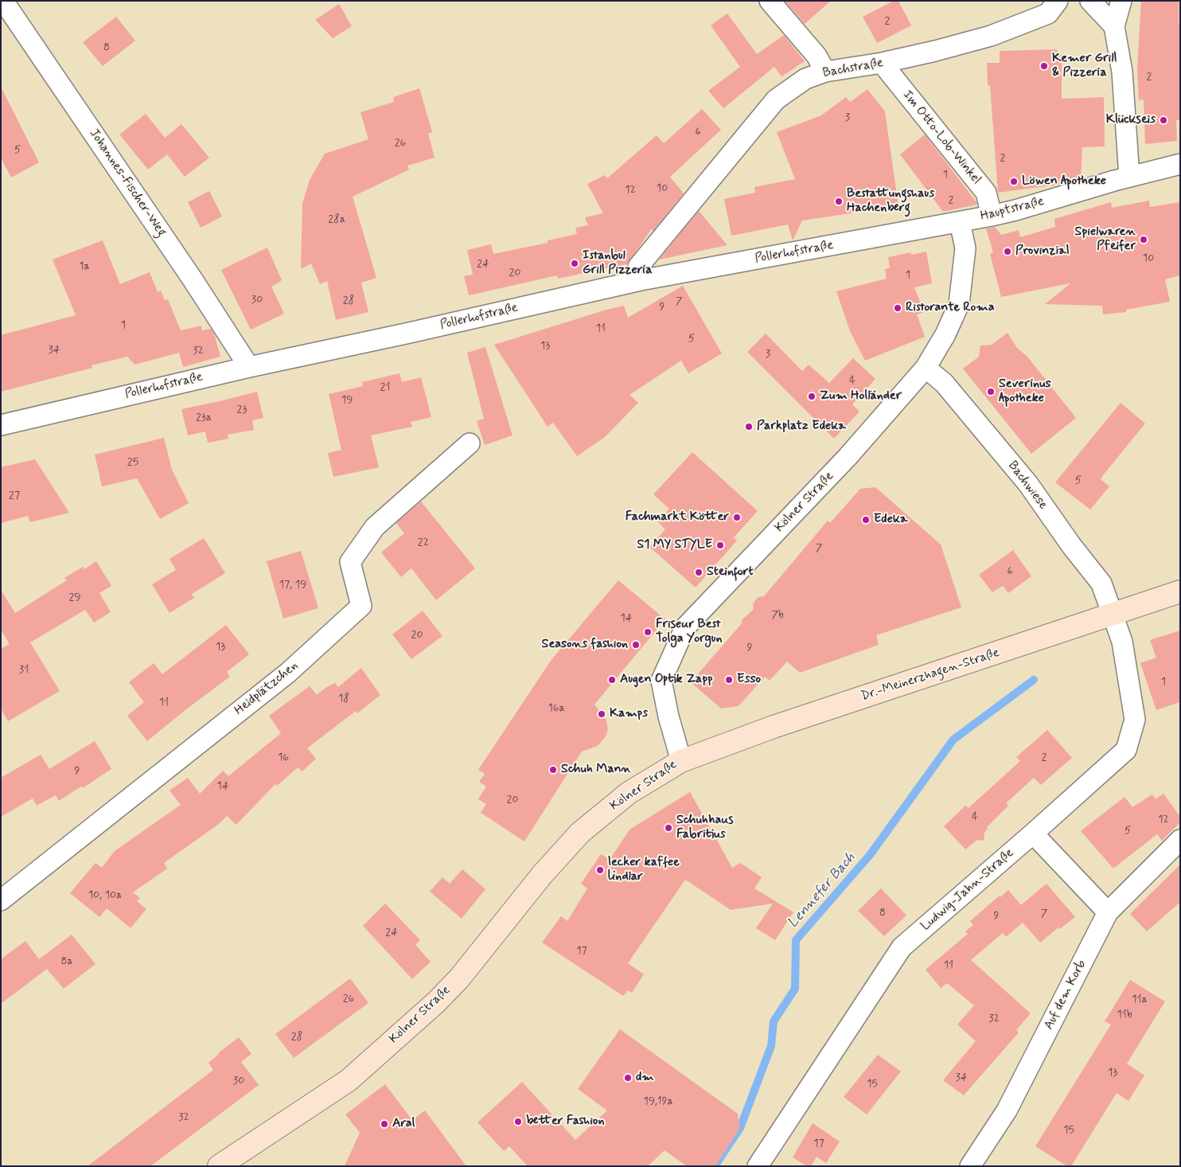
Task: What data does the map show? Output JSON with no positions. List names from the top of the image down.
{
  "streets": {
    "main road": ["Kölner Straße", "Dr.-Meinerzhagen-Straße"],
    "street": [
      "Bachstraße",
      "Im Otto-Lob-Winkel",
      "Johannes-Fischer-Weg",
      "Hauptstraße",
      "Pollerhofstraße",
      "Bachwiese",
      "Heidplätzchen",
      "Ludwig-Jahn-Straße",
      "Auf dem Korb"
    ]
  },
  "crossings": [
    ["Bachstraße", "Im Otto-Lob-Winkel"],
    ["Bachstraße", "Pollerhofstraße"],
    ["Im Otto-Lob-Winkel", "Hauptstraße"],
    ["Johannes-Fischer-Weg", "Pollerhofstraße"],
    ["Hauptstraße", "Pollerhofstraße"],
    ["Hauptstraße", "Kölner Straße"],
    ["Pollerhofstraße", "Kölner Straße"],
    ["Bachwiese", "Kölner Straße"],
    ["Bachwiese", "Dr.-Meinerzhagen-Straße"],
    ["Bachwiese", "Ludwig-Jahn-Straße"],
    ["Kölner Straße", "Dr.-Meinerzhagen-Straße"],
    ["Dr.-Meinerzhagen-Straße", "Ludwig-Jahn-Straße"]
  ],
  "water": ["Lennefer Bach"],
  "places": [
    "Kemer Grill & Pizzeria",
    "Klückseis",
    "Löwen Apotheke",
    "Bestattungshaus Hachenberg",
    "Spielwaren Pfeifer",
    "Provinzial",
    "Istanbul Grill Pizzeria",
    "Ristorante Roma",
    "Severinus Apotheke",
    "Zum Holländer",
    "Parkplatz Edeka",
    "Fachmarkt Kötter",
    "Edeka",
    "S1 MY STYLE",
    "Steinfort",
    "Friseur Best Tolga Yorgun",
    "Seasons fashion",
    "Augen Optik Zapp",
    "Esso",
    "Kamps",
    "Schuh Mann",
    "Schuhhaus Fabritius",
    "lecker kaffee lindlar",
    "dm",
    "better Fashion",
    "Aral"
  ],
  "house_numbers": [
    "2",
    "8",
    "2",
    "3",
    "6",
    "26",
    "5",
    "2",
    "1",
    "10",
    "12",
    "2",
    "28a",
    "10",
    "24",
    "1a",
    "20",
    "1",
    "30",
    "28",
    "7",
    "9",
    "1",
    "11",
    "5",
    "13",
    "34",
    "32",
    "3",
    "4",
    "21",
    "19",
    "23",
    "23a",
    "25",
    "5",
    "27",
    "22",
    "7",
    "6",
    "17, 19",
    "29",
    "7b",
    "14",
    "20",
    "13",
    "9",
    "31",
    "1",
    "18",
    "11",
    "16a",
    "16",
    "2",
    "9",
    "14",
    "20",
    "4",
    "12",
    "5",
    "10, 10a",
    "8",
    "7",
    "9",
    "24",
    "17",
    "8a",
    "11",
    "26",
    "11a",
    "11b",
    "32",
    "28",
    "13",
    "34",
    "30",
    "15",
    "19,19a",
    "32",
    "15",
    "17"
  ]
}
